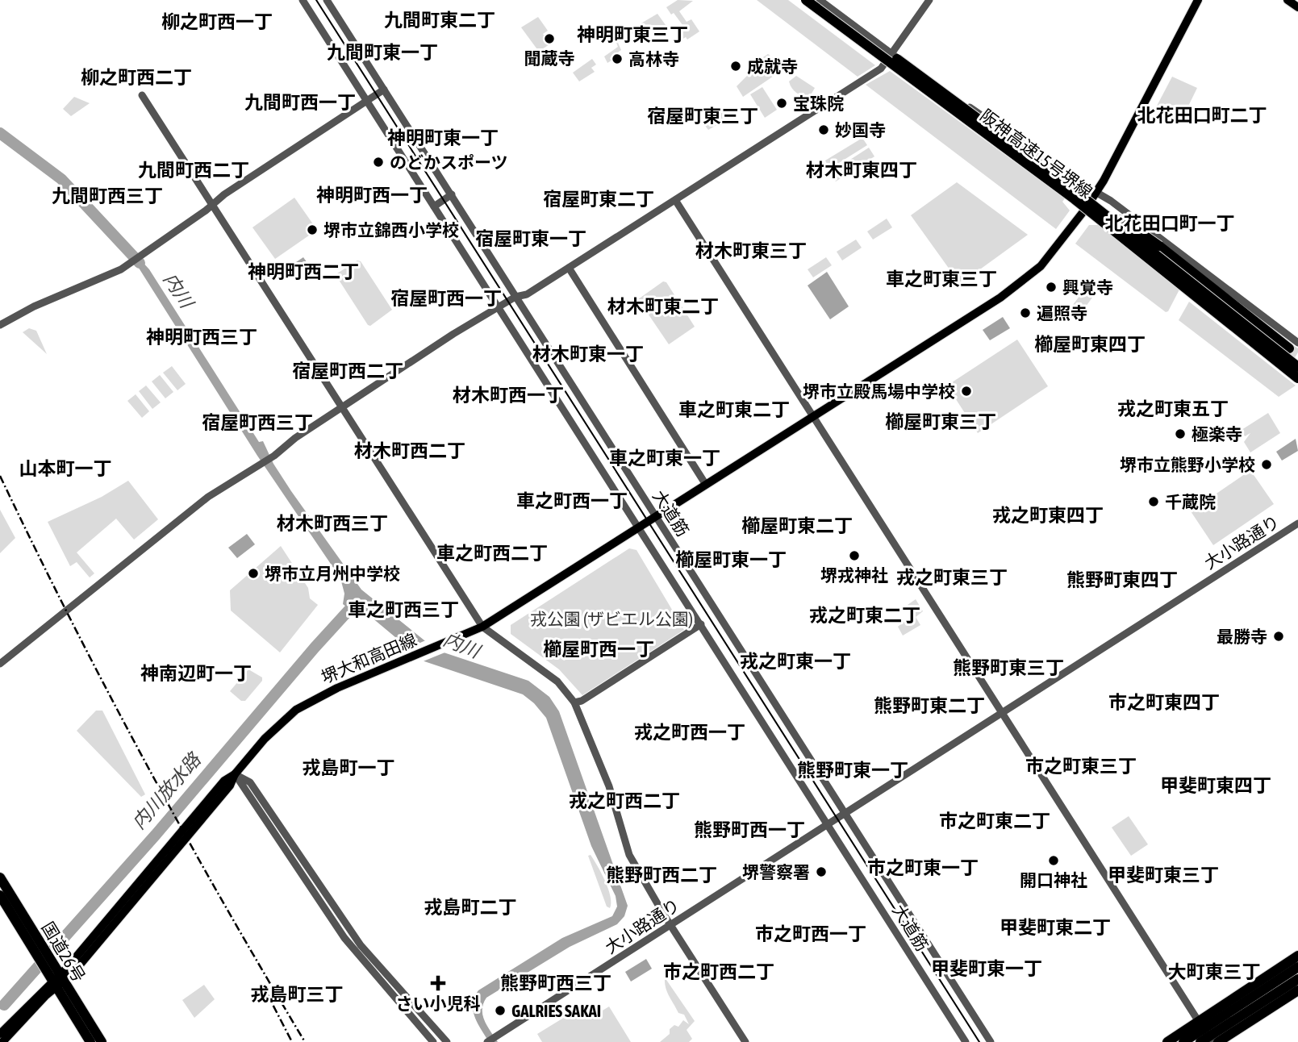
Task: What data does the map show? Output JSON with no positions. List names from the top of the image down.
{
  "streets": {
    "highway": ["阪神高速15号堺線", "国道26号"],
    "main road": ["堺大和高田線"],
    "street": ["大道筋", "大小路通り"]
  },
  "crossings": [
    ["大道筋", "大小路通り"],
    ["大道筋", "堺大和高田線"],
    ["堺大和高田線", "国道26号"]
  ],
  "districts": [
    "九間町東二丁",
    "柳之町西一丁",
    "神明町東三丁",
    "九間町東一丁",
    "柳之町西二丁",
    "九間町西一丁",
    "北花田口町二丁",
    "宿屋町東三丁",
    "神明町東一丁",
    "九間町西二丁",
    "材木町東四丁",
    "神明町西一丁",
    "九間町西三丁",
    "宿屋町東二丁",
    "北花田口町一丁",
    "宿屋町東一丁",
    "材木町東三丁",
    "神明町西二丁",
    "車之町東三丁",
    "宿屋町西一丁",
    "材木町東二丁",
    "神明町西三丁",
    "櫛屋町東四丁",
    "材木町東一丁",
    "宿屋町西二丁",
    "材木町西一丁",
    "戎之町東五丁",
    "車之町東二丁",
    "櫛屋町東三丁",
    "宿屋町西三丁",
    "材木町西二丁",
    "車之町東一丁",
    "山本町一丁",
    "車之町西一丁",
    "戎之町東四丁",
    "材木町西三丁",
    "櫛屋町東二丁",
    "車之町西二丁",
    "櫛屋町東一丁",
    "戎之町東三丁",
    "熊野町東四丁",
    "車之町西三丁",
    "戎之町東二丁",
    "櫛屋町西一丁",
    "戎之町東一丁",
    "熊野町東三丁",
    "神南辺町一丁",
    "市之町東四丁",
    "熊野町東二丁",
    "戎之町西一丁",
    "市之町東三丁",
    "戎島町一丁",
    "熊野町東一丁",
    "甲斐町東四丁",
    "戎之町西二丁",
    "市之町東二丁",
    "熊野町西一丁",
    "市之町東一丁",
    "熊野町西二丁",
    "甲斐町東三丁",
    "戎島町二丁",
    "甲斐町東二丁",
    "市之町西一丁",
    "甲斐町東一丁",
    "市之町西二丁",
    "大町東三丁",
    "熊野町西三丁",
    "戎島町三丁"
  ],
  "water": ["内川", "内川放水路"],
  "parks": ["戎公園 (ザビエル公園)"],
  "places": {
    "other": [
      "聞蔵寺",
      "高林寺",
      "成就寺",
      "宝珠院",
      "妙国寺",
      "のどかスポーツ",
      "堺市立錦西小学校",
      "興覚寺",
      "遍照寺",
      "堺市立殿馬場中学校",
      "極楽寺",
      "堺市立熊野小学校",
      "千蔵院",
      "堺戎神社",
      "堺市立月州中学校",
      "最勝寺",
      "開口神社",
      "堺警察署",
      "GALRIES SAKAI"
    ],
    "health": ["さい小児科"]
  }
}
